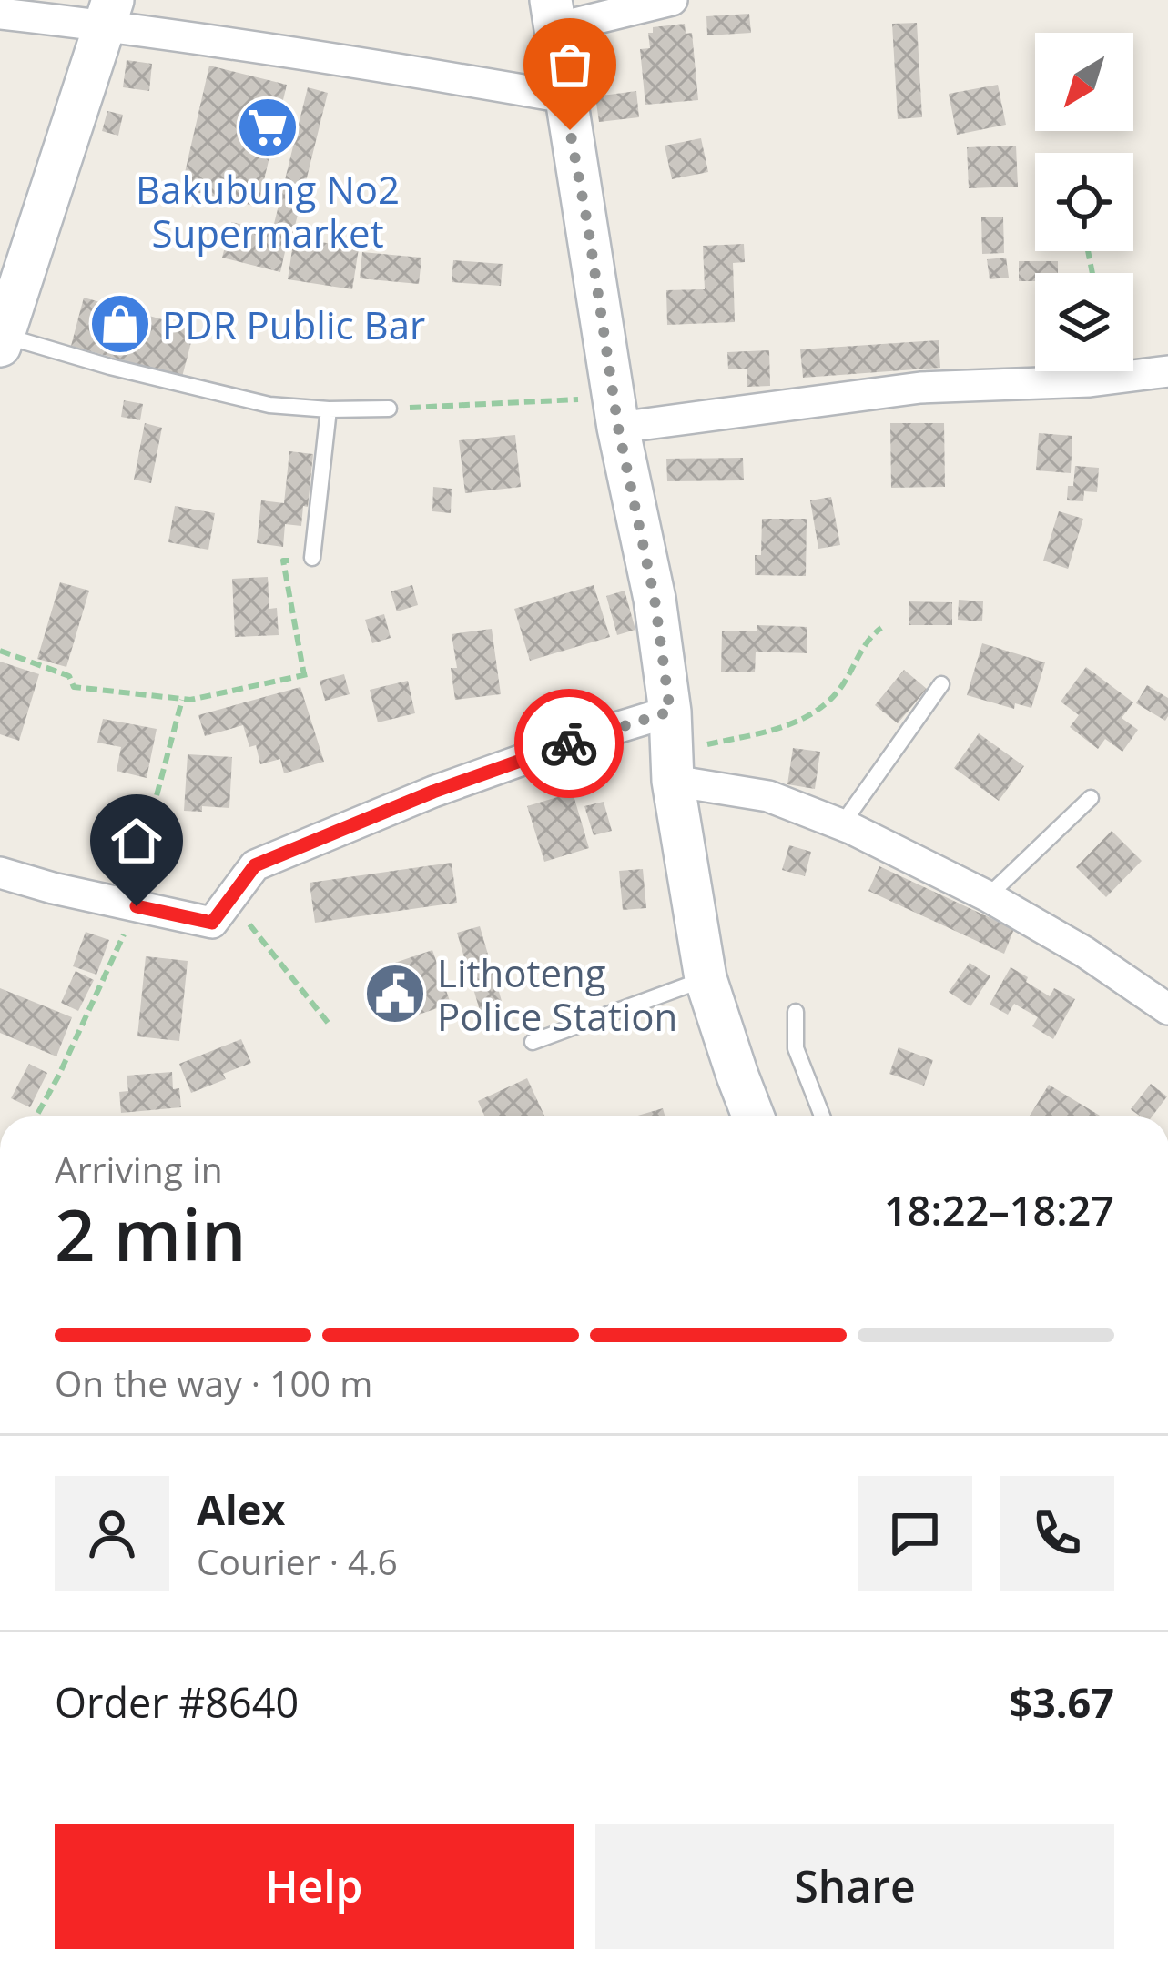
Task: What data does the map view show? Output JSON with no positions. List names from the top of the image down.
{
  "places": {
    "supermarket": ["Bakubung No2 Supermarket"],
    "shop": ["PDR Public Bar"],
    "public building": ["Lithoteng Police Station"]
  },
  "north": "bottom left",
  "page": {
    "heading": ["2 min", "Arriving in", "18:22–18:27"],
    "panel": [
      "Alex",
      "Courier · 4.6",
      "Order #8640",
      "$3.67"
    ],
    "bar": "On the way · 100 m",
    "buttons": ["Help", "Share"]
  }
}
